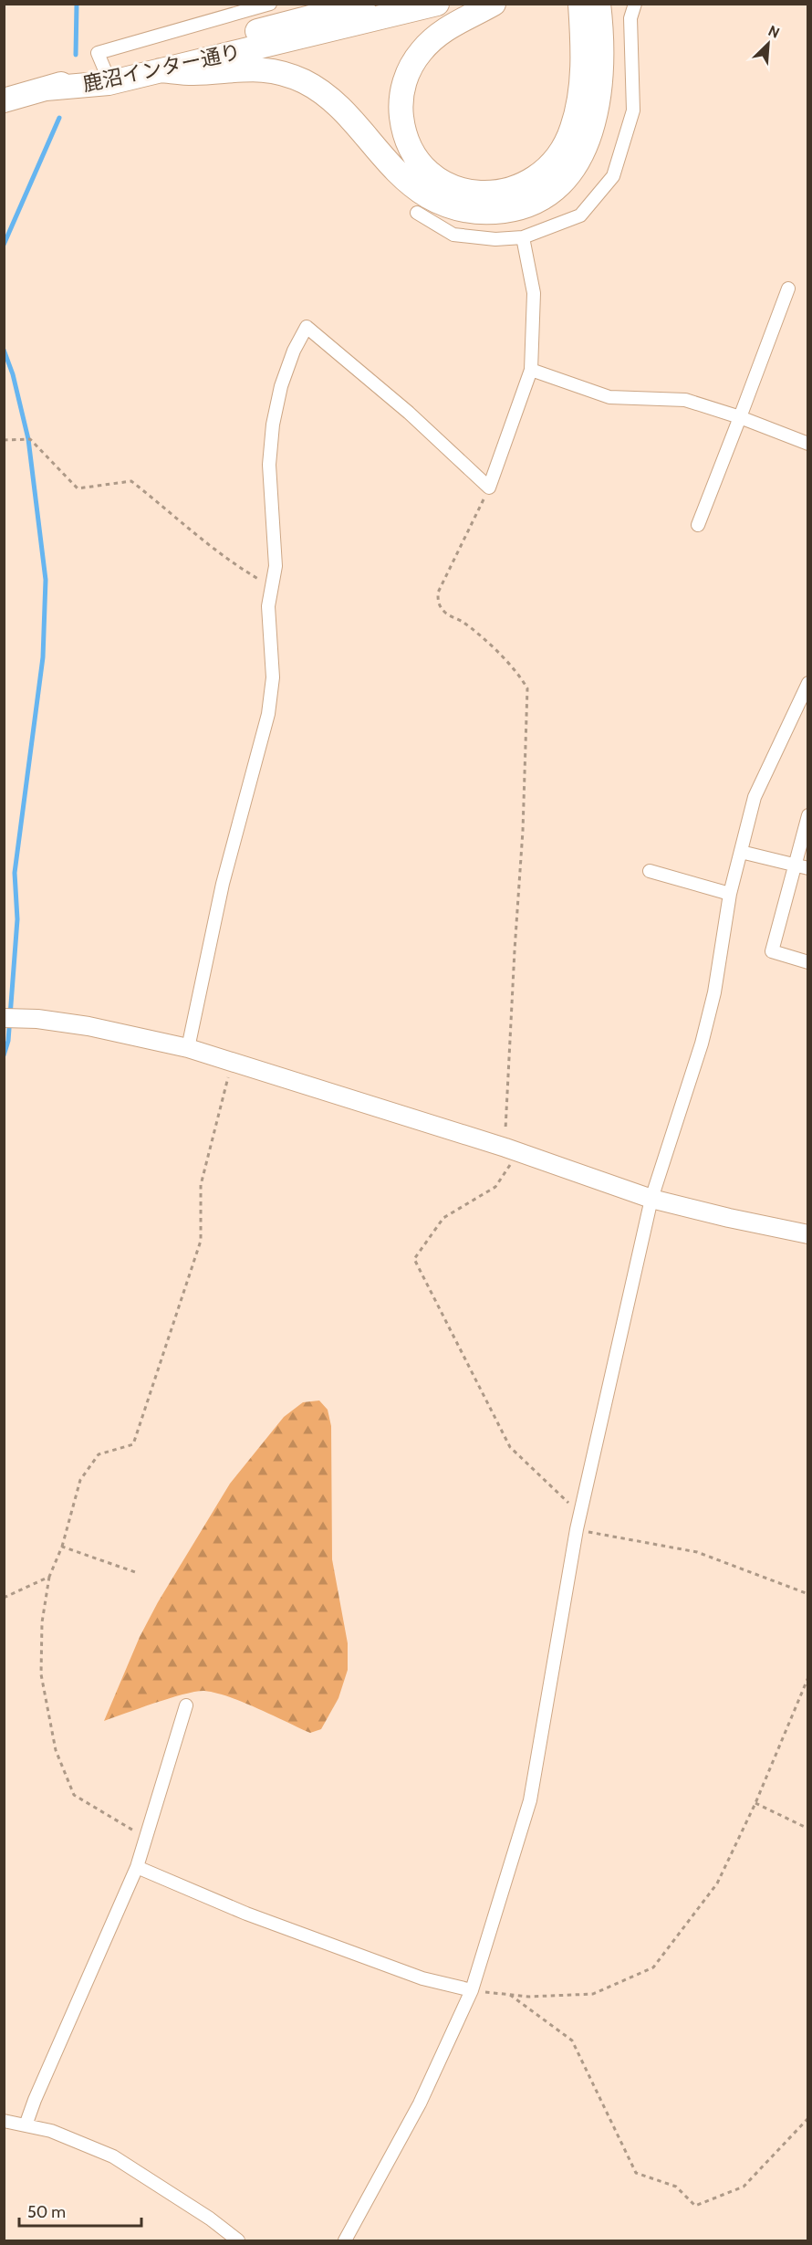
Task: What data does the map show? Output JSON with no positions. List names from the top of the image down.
{
  "streets": {
    "highway": ["鹿沼インター通り"]
  },
  "scale_bar": "50 m",
  "north": "top right"
}
